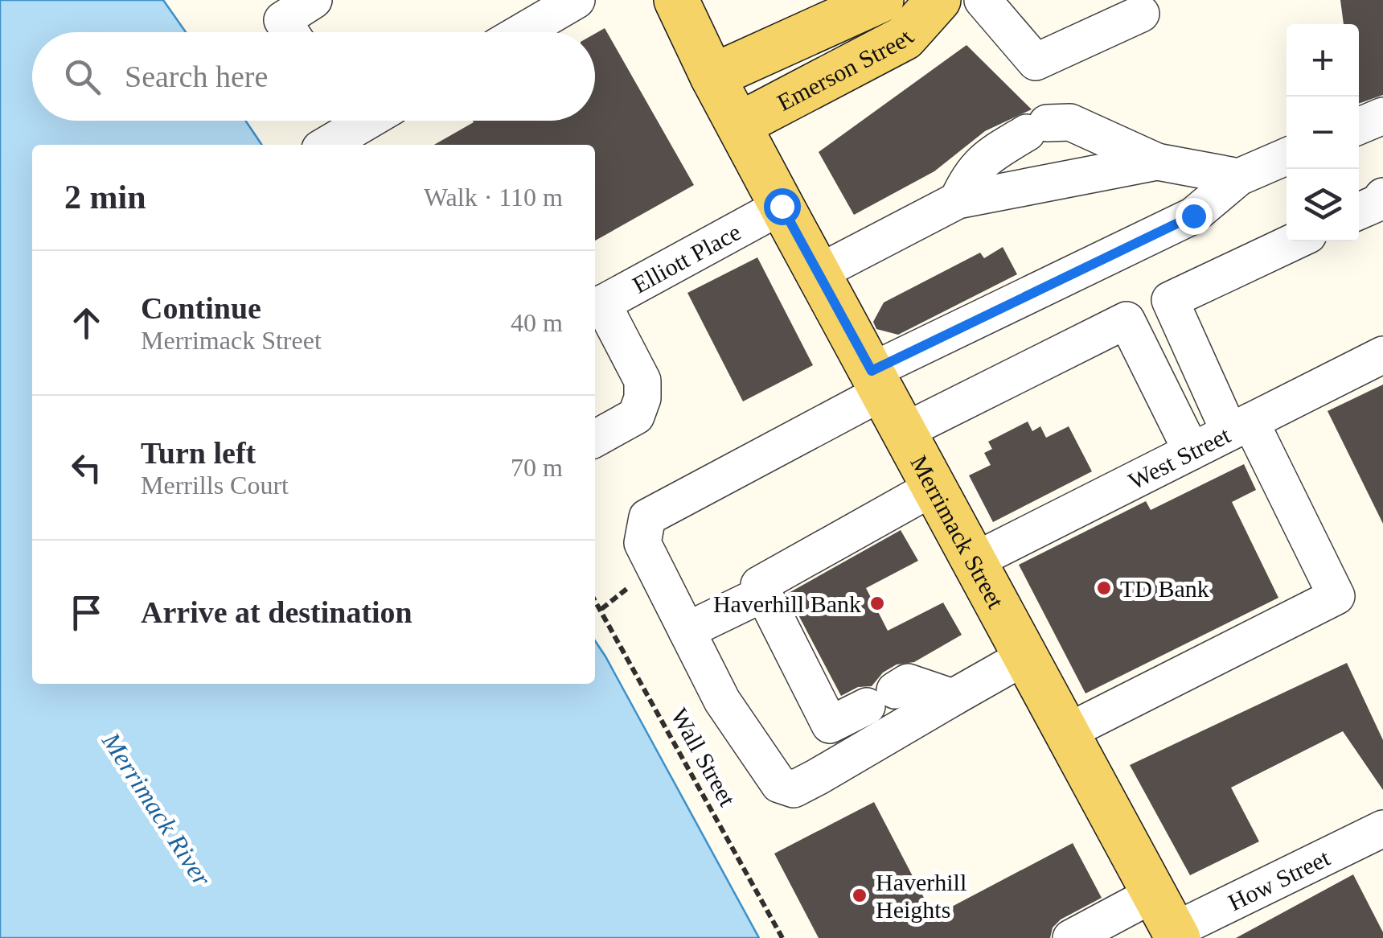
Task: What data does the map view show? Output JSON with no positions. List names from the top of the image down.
{
  "streets": {
    "main road": ["Emerson Street", "Merrimack Street"],
    "street": ["Elliott Place", "West Street", "How Street"],
    "path": ["Wall Street"]
  },
  "crossings": [
    ["Emerson Street", "Merrimack Street"],
    ["Elliott Place", "Merrimack Street"],
    ["West Street", "Merrimack Street"],
    ["Merrimack Street", "How Street"]
  ],
  "water": ["Merrimack River"],
  "places": ["TD Bank", "Haverhill Bank", "Haverhill Heights"],
  "page": {
    "map_buttons": ["+", "−"],
    "search": "Search here",
    "heading": ["2 min", "Walk · 110 m"],
    "list": [
      ["Continue", "Merrimack Street", "40 m"],
      ["Turn left", "Merrills Court", "70 m"],
      "Arrive at destination"
    ]
  }
}
